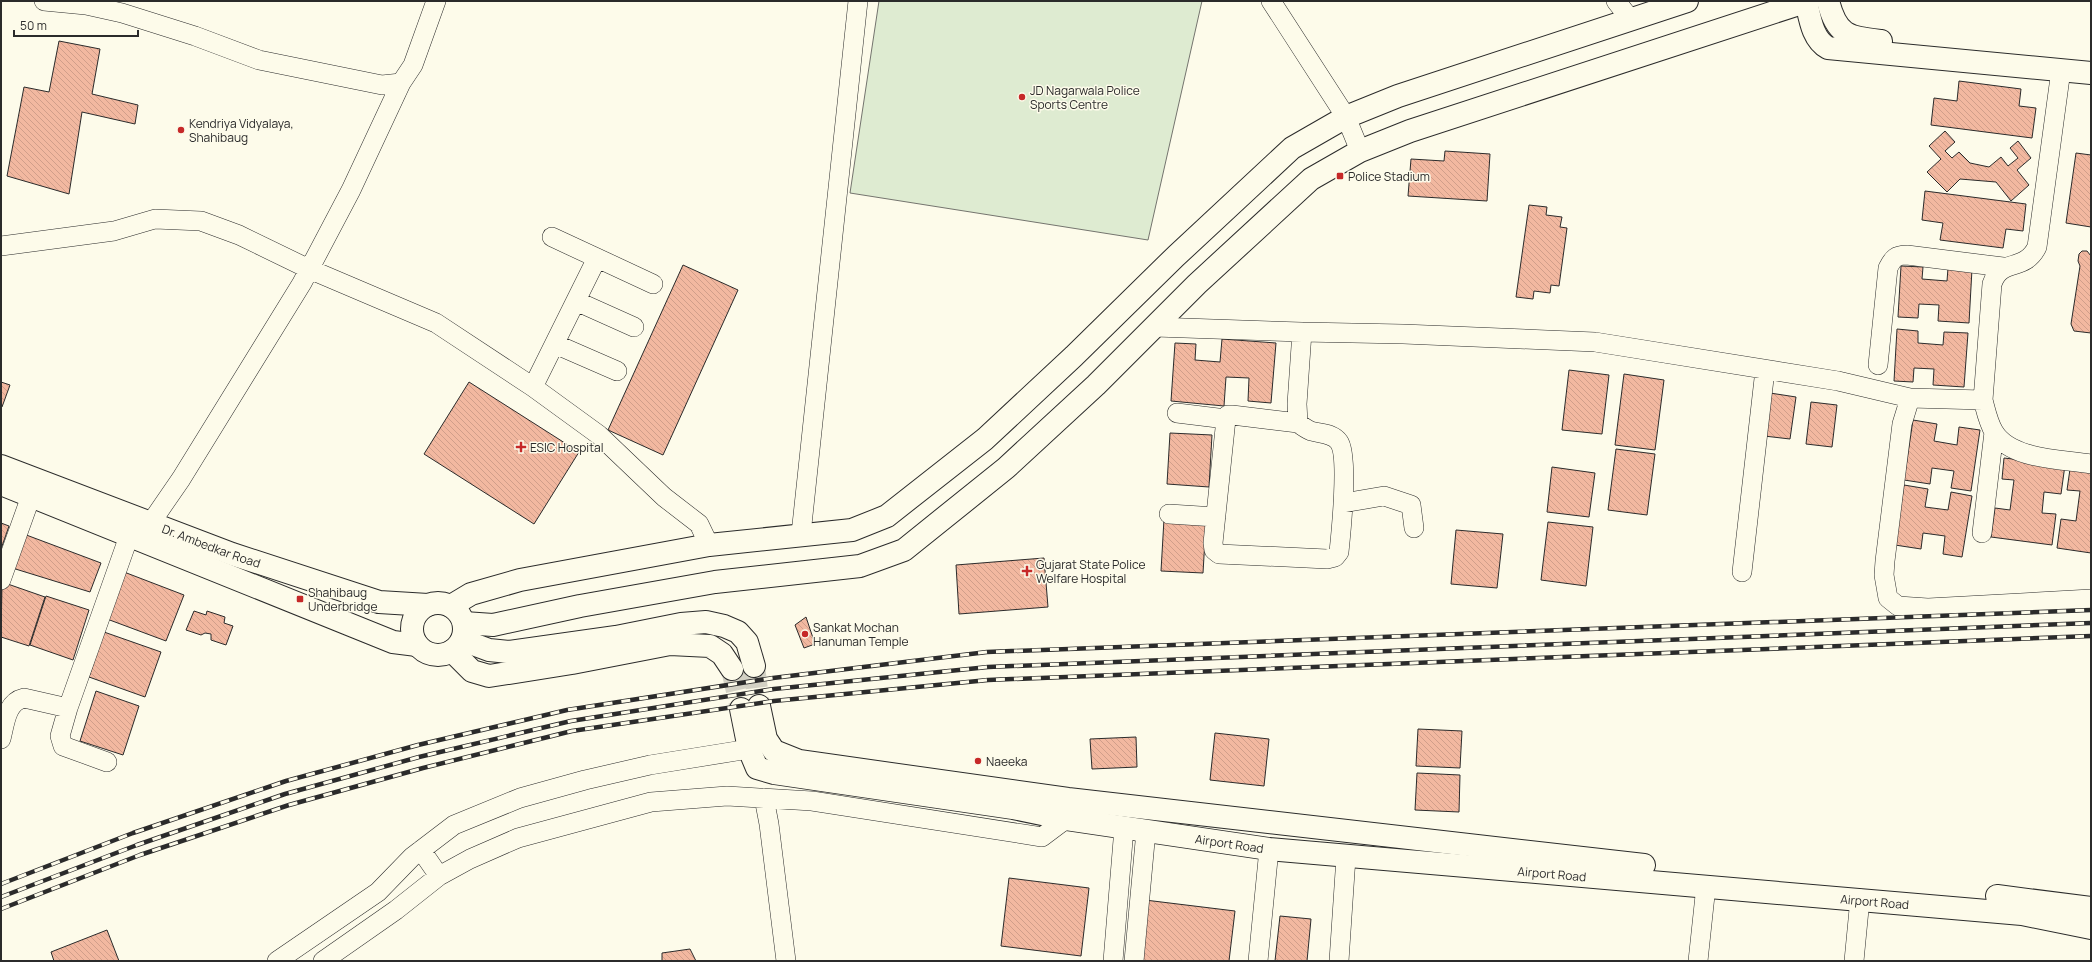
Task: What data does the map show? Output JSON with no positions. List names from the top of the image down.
{
  "streets": {
    "main road": ["Dr. Ambedkar Road", "Airport Road"]
  },
  "places": {
    "other": [
      "JD Nagarwala Police Sports Centre",
      "Kendriya Vidyalaya, Shahibaug",
      "Sankat Mochan Hanuman Temple",
      "Naeeka"
    ],
    "transit": ["Police Stadium", "Shahibaug Underbridge"],
    "health": ["ESIC Hospital", "Gujarat State Police Welfare Hospital"]
  },
  "scale_bar": "50 m"
}
